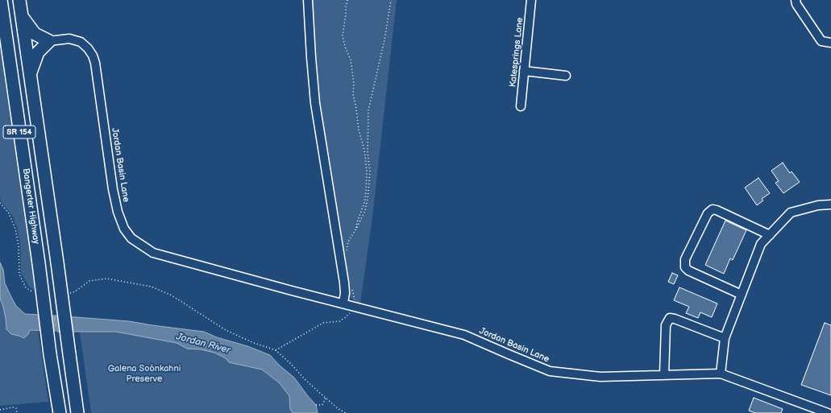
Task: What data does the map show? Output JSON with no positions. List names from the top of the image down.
{
  "streets": {
    "highway": ["SR 154", "Bangerter Highway"],
    "street": ["Katesprings Lane", "Jordan Basin Lane"]
  },
  "water": ["Jordan River"],
  "parks": ["Galena Soónkahni Preserve"]
}
